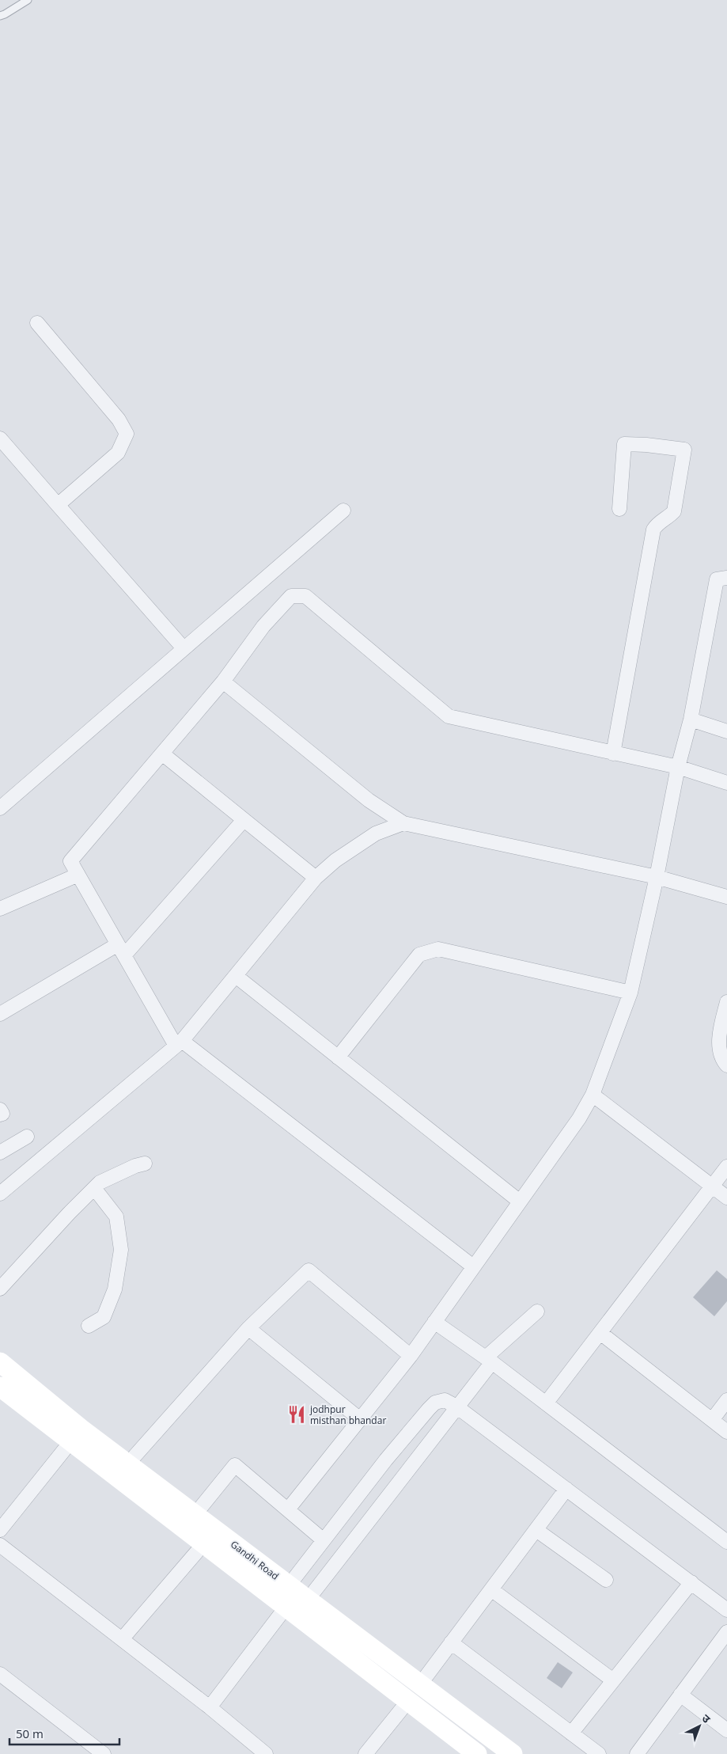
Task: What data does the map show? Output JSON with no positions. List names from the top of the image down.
{
  "streets": {
    "main road": ["Gandhi Road"]
  },
  "places": {
    "restaurant": ["jodhpur misthan bhandar"]
  },
  "scale_bar": "50 m",
  "north": "top right"
}
